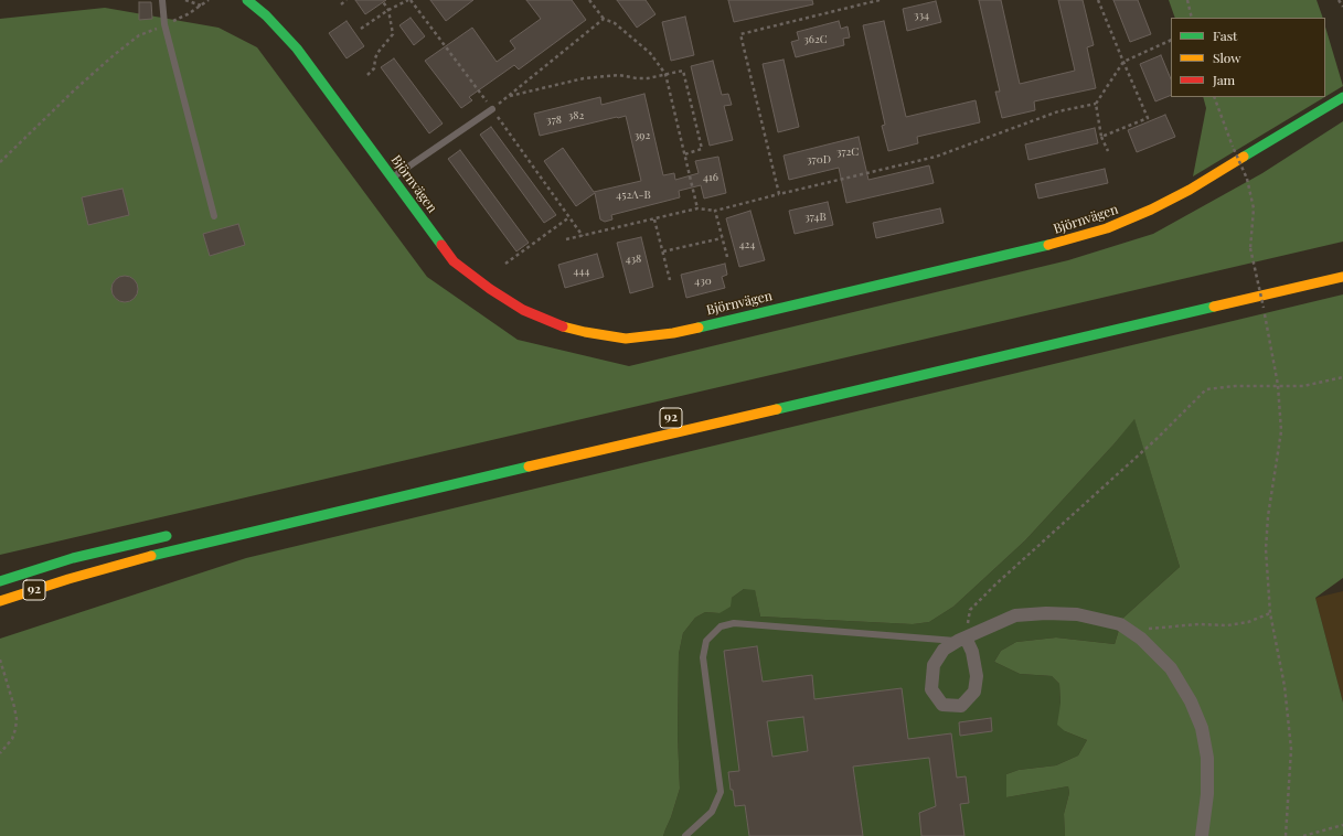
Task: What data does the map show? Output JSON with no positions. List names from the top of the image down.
{
  "streets": {
    "main road": ["Björnvägen", "92"]
  },
  "house_numbers": [
    "334",
    "362C",
    "382",
    "378",
    "392",
    "372C",
    "370D",
    "416",
    "452A-B",
    "374B",
    "424",
    "438",
    "444",
    "430"
  ],
  "legend": ["Fast", "Slow", "Jam"]
}
